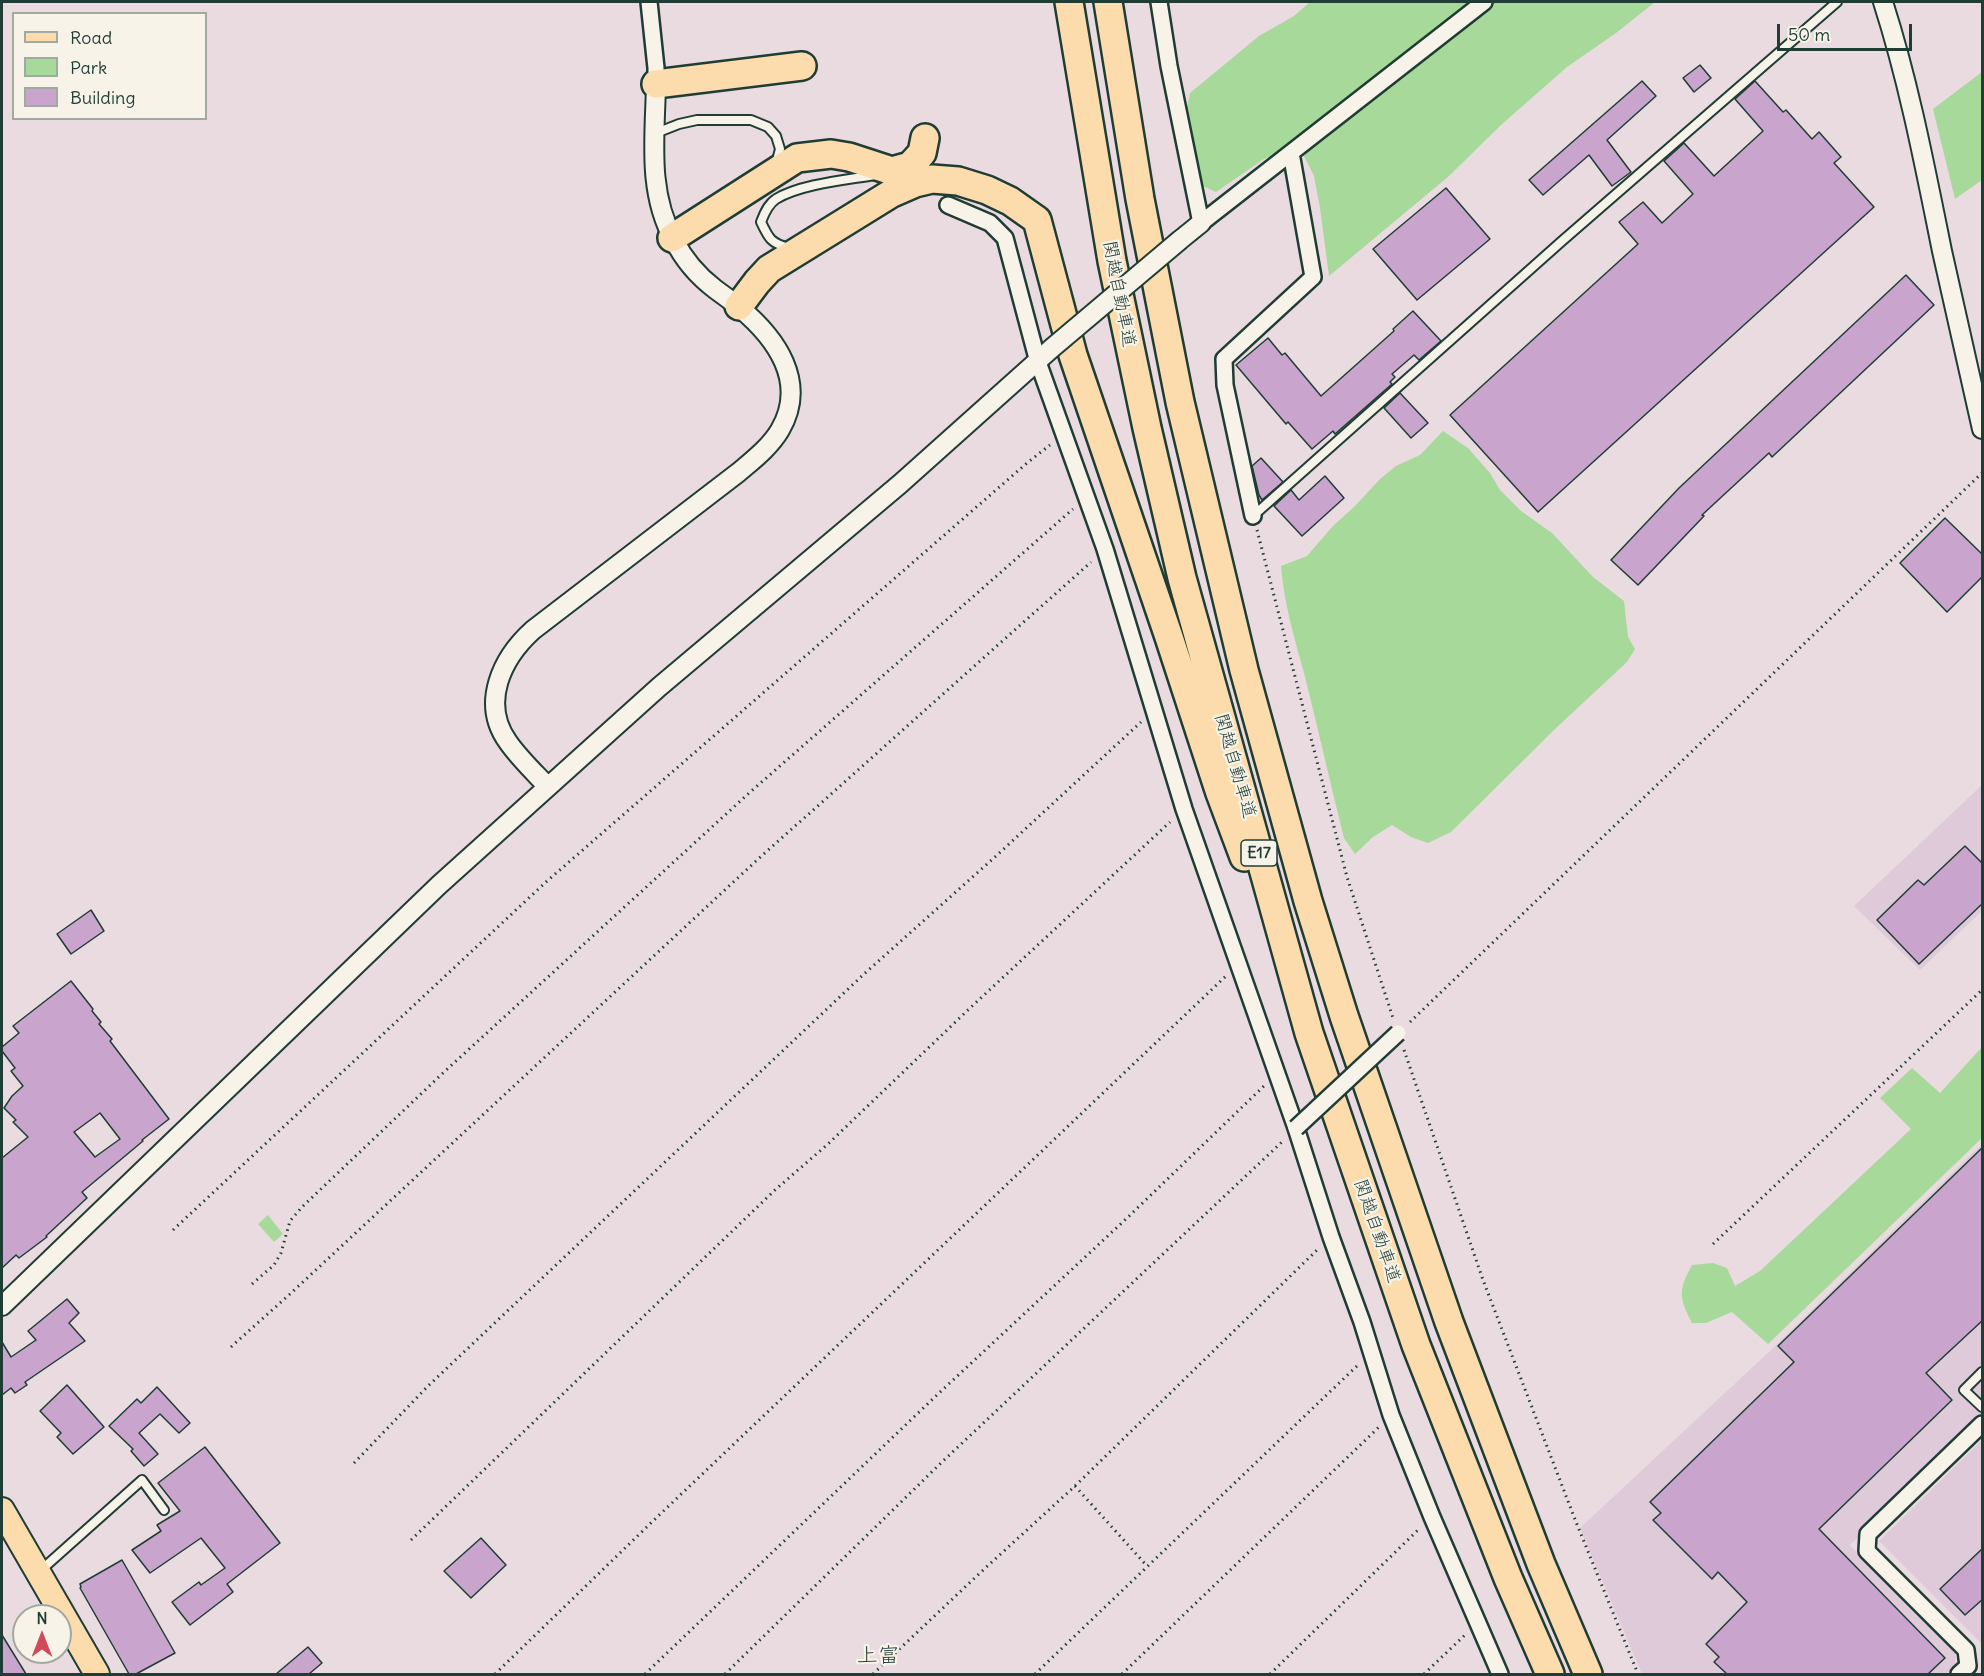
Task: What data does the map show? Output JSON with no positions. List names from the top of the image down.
{
  "streets": {
    "highway": ["関越自動車道", "E17"]
  },
  "districts": ["上富"],
  "legend": ["Road", "Park", "Building"],
  "scale_bar": "50 m",
  "north": "top"
}
